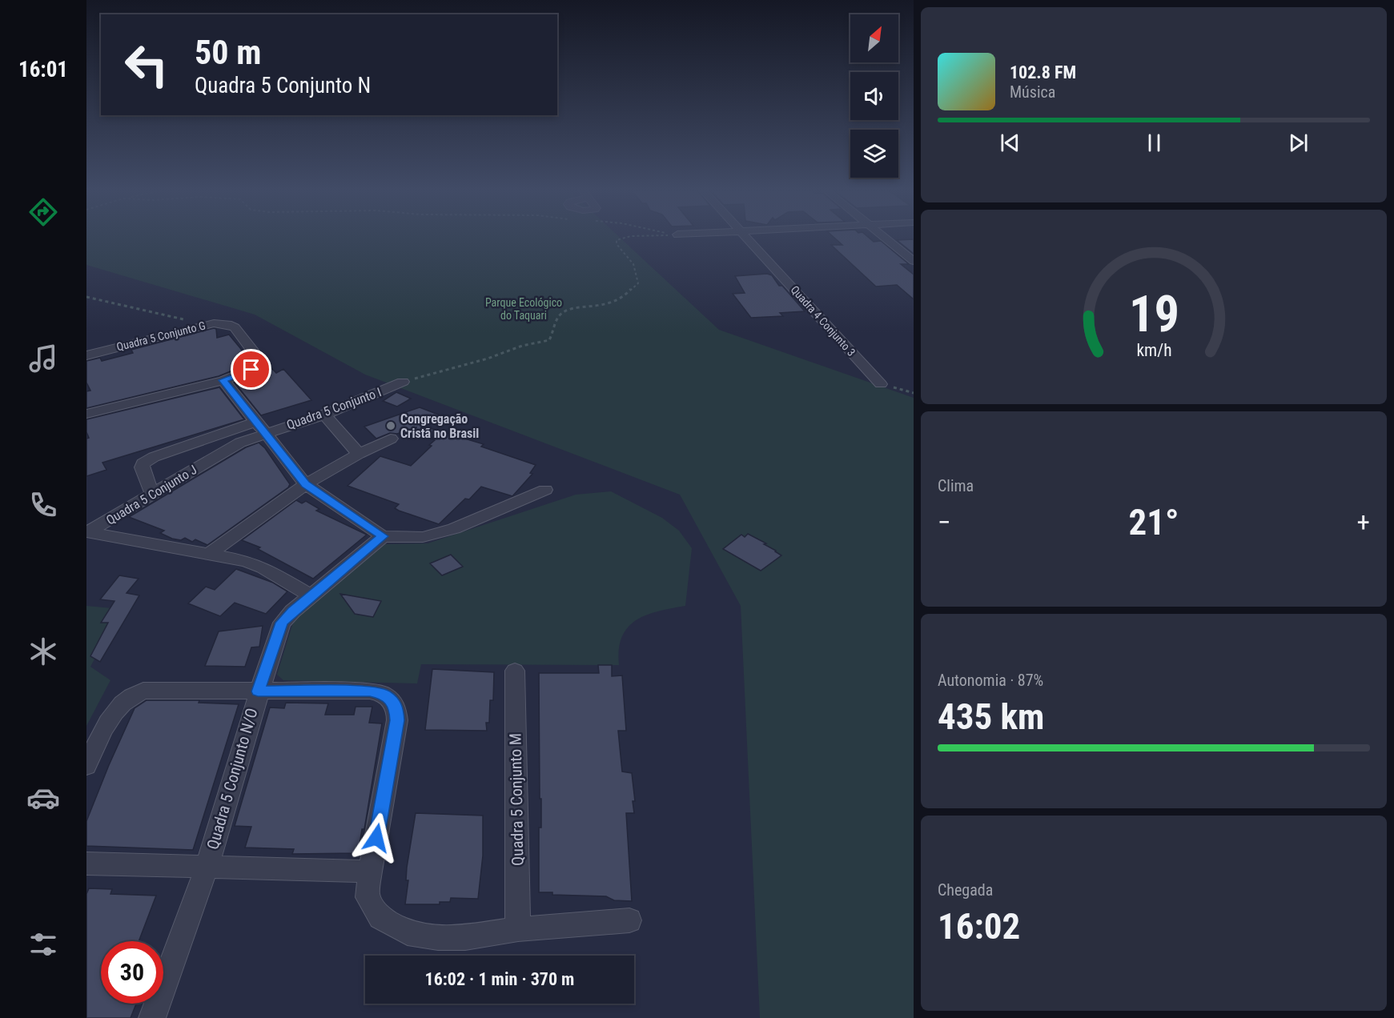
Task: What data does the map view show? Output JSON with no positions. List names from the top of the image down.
{
  "streets": {
    "street": [
      "Quadra 4 Conjunto 3",
      "Quadra 5 Conjunto G",
      "Quadra 5 Conjunto I",
      "Quadra 5 Conjunto J",
      "Quadra 5 Conjunto N/O",
      "Quadra 5 Conjunto M"
    ]
  },
  "crossings": [
    ["Quadra 5 Conjunto I", "Quadra 5 Conjunto J"],
    ["Quadra 5 Conjunto J", "Quadra 5 Conjunto N/O"]
  ],
  "parks": ["Parque Ecológico do Taquari"],
  "places": ["Congregação Cristã no Brasil"],
  "north": "top right",
  "page": {
    "tabs": "16:01",
    "turn": ["50 m", "Quadra 5 Conjunto N"],
    "song": ["102.8 FM", "Música"],
    "tile": [
      "Clima",
      ["Autonomia · 87%", "435 km"],
      ["Chegada", "16:02"]
    ],
    "heat": ["−", "21°", "+"],
    "limit": "30",
    "trip": "16:02 · 1 min · 370 m",
    "gauge": ["19", "km/h"]
  }
}
